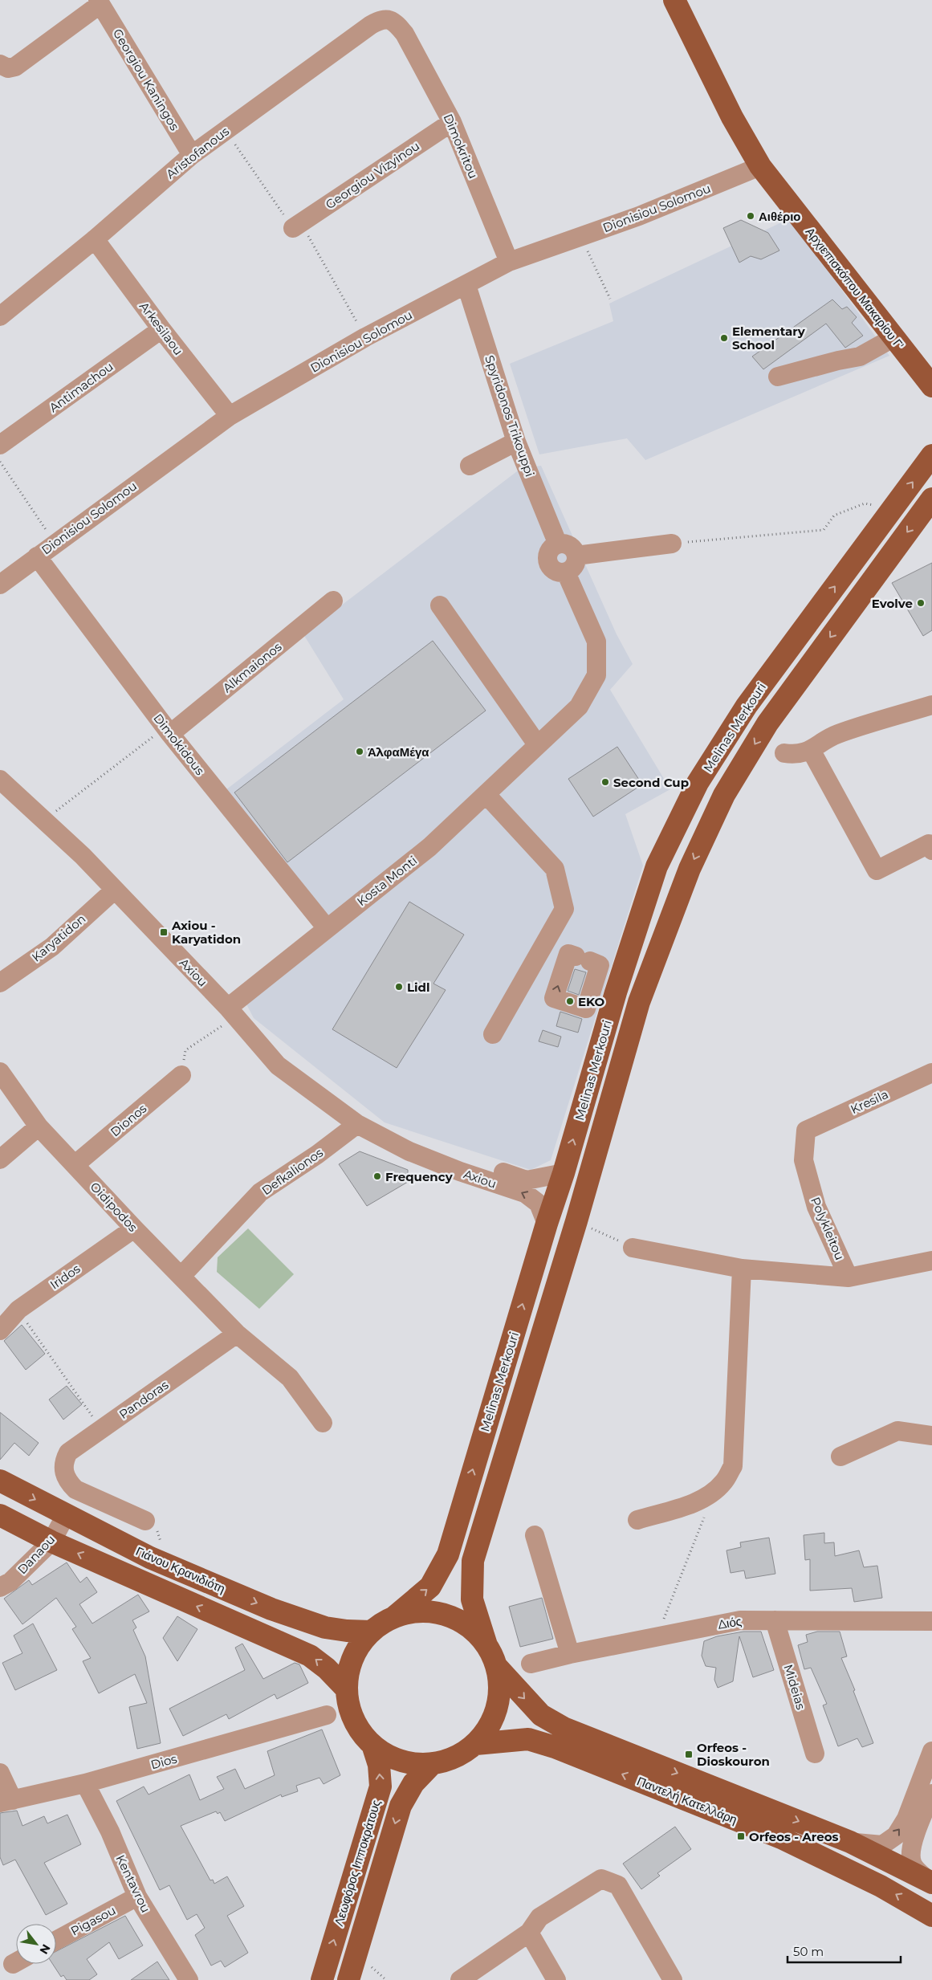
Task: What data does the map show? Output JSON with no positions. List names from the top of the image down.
{
  "streets": {
    "main road": [
      "Αρχιεπισκόπου Μακαρίου Γ'",
      "Melinas Merkouri",
      "Γιάνου Κρανιδιότη",
      "Παντελή Κατελλάρη",
      "Λεωφόρος Ιπποκράτους"
    ],
    "street": [
      "Georgiou Kaningos",
      "Dimokritou",
      "Aristofanous",
      "Georgiou Vizyinou",
      "Dionisiou Solomou",
      "Arkesilaou",
      "Antimachou",
      "Spyridonos Trikouppi",
      "Alkmaionos",
      "Dimokidous",
      "Kosta Monti",
      "Karyatidon",
      "Axiou",
      "Kresila",
      "Dionos",
      "Defkalionos",
      "Oidipodos",
      "Polykleitou",
      "Iridos",
      "Pandoras",
      "Danaou",
      "Διός",
      "Mideias",
      "Dios",
      "Kentavrou",
      "Pigasou"
    ]
  },
  "crossings": [
    ["Georgiou Kaningos", "Aristofanous"],
    ["Dimokritou", "Aristofanous"],
    ["Dimokritou", "Georgiou Vizyinou"],
    ["Dimokritou", "Dionisiou Solomou"],
    ["Aristofanous", "Arkesilaou"],
    ["Dionisiou Solomou", "Αρχιεπισκόπου Μακαρίου Γ'"],
    ["Dionisiou Solomou", "Arkesilaou"],
    ["Dionisiou Solomou", "Spyridonos Trikouppi"],
    ["Dionisiou Solomou", "Dimokidous"],
    ["Arkesilaou", "Antimachou"],
    ["Spyridonos Trikouppi", "Kosta Monti"],
    ["Alkmaionos", "Dimokidous"],
    ["Melinas Merkouri", "Axiou"],
    ["Dimokidous", "Kosta Monti"],
    ["Kosta Monti", "Axiou"],
    ["Karyatidon", "Axiou"],
    ["Axiou", "Defkalionos"],
    ["Kresila", "Polykleitou"],
    ["Dionos", "Oidipodos"],
    ["Defkalionos", "Oidipodos"],
    ["Oidipodos", "Iridos"],
    ["Oidipodos", "Pandoras"],
    ["Danaou", "Γιάνου Κρανιδιότη"],
    ["Διός", "Mideias"],
    ["Dios", "Kentavrou"],
    ["Kentavrou", "Pigasou"]
  ],
  "places": {
    "other": [
      "Αιθέριο",
      "Elementary School",
      "Evolve",
      "ΆλφαΜέγα",
      "Second Cup",
      "Lidl",
      "EKO",
      "Frequency"
    ],
    "transit": ["Axiou - Karyatidon", "Orfeos - Dioskouron", "Orfeos - Areos"]
  },
  "scale_bar": "50 m",
  "north": "bottom right"
}
